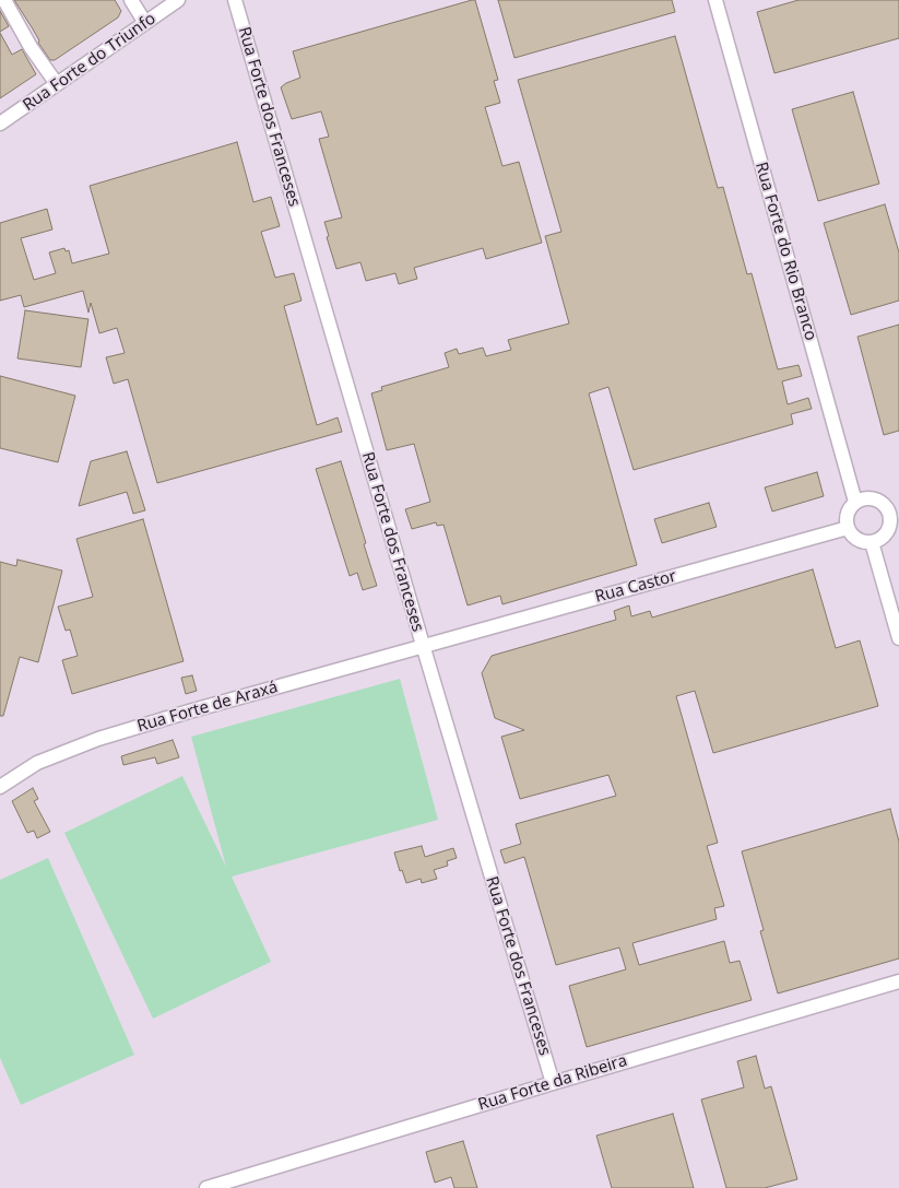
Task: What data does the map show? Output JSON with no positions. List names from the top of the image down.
{
  "streets": {
    "street": [
      "Rua Forte do Triunfo",
      "Rua Forte dos Franceses",
      "Rua Forte do Rio Branco",
      "Rua Castor",
      "Rua Forte de Araxá",
      "Rua Forte da Ribeira"
    ]
  },
  "crossings": [
    ["Rua Forte dos Franceses", "Rua Castor"],
    ["Rua Forte dos Franceses", "Rua Forte de Araxá"],
    ["Rua Forte dos Franceses", "Rua Forte da Ribeira"],
    ["Rua Forte do Rio Branco", "Rua Castor"],
    ["Rua Castor", "Rua Forte de Araxá"]
  ]
}
